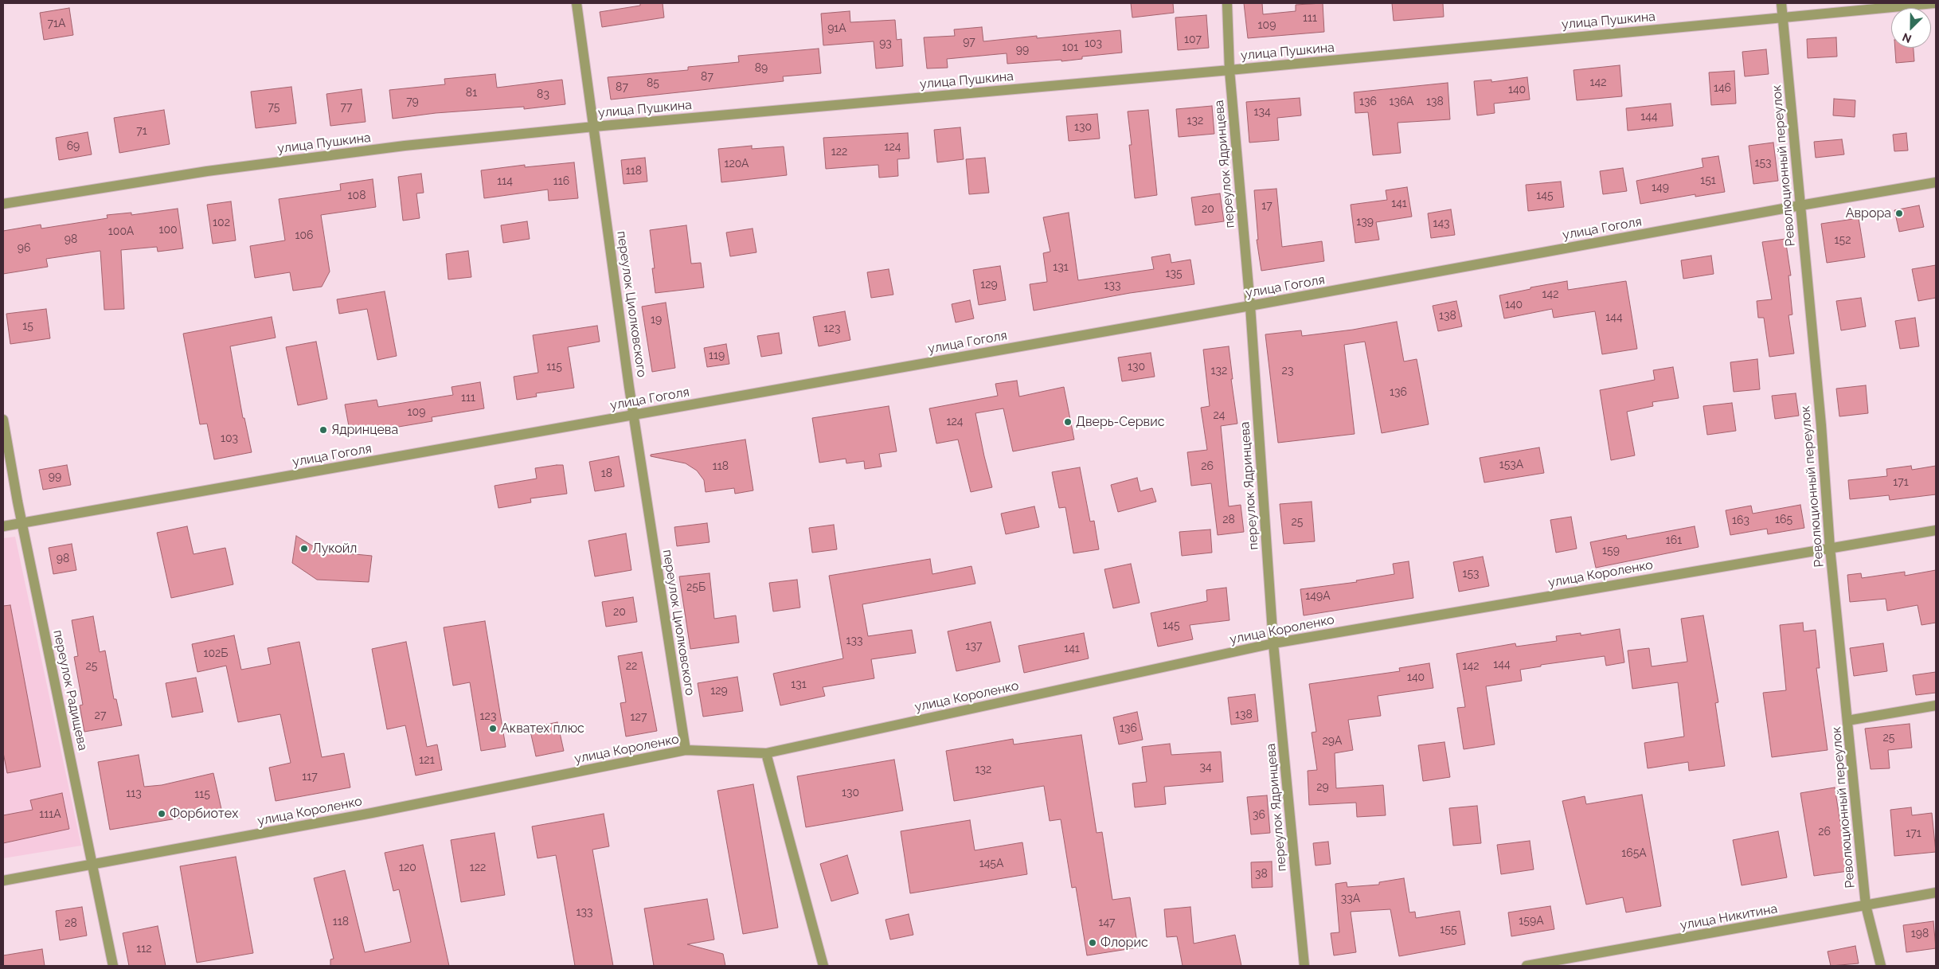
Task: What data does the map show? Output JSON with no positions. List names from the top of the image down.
{
  "streets": {
    "street": [
      "улица Пушкина",
      "переулок Ядринцева",
      "Революционный переулок",
      "улица Гоголя",
      "переулок Циолковского",
      "улица Короленко",
      "переулок Радищева",
      "улица Никитина"
    ]
  },
  "crossings": [
    ["улица Пушкина", "переулок Ядринцева"],
    ["улица Пушкина", "Революционный переулок"],
    ["улица Пушкина", "переулок Циолковского"],
    ["переулок Ядринцева", "улица Гоголя"],
    ["переулок Ядринцева", "улица Короленко"],
    ["Революционный переулок", "улица Гоголя"],
    ["Революционный переулок", "улица Короленко"],
    ["Революционный переулок", "улица Никитина"],
    ["улица Гоголя", "переулок Циолковского"],
    ["улица Гоголя", "переулок Радищева"],
    ["переулок Циолковского", "улица Короленко"],
    ["улица Короленко", "переулок Радищева"]
  ],
  "places": [
    "Аврора",
    "Дверь-Сервис",
    "Ядринцева",
    "Лукойл",
    "Акватех плюс",
    "Форбиотех",
    "Флорис"
  ],
  "house_numbers": [
    "111",
    "71А",
    "109",
    "91А",
    "107",
    "97",
    "93",
    "103",
    "101",
    "99",
    "89",
    "87",
    "142",
    "85",
    "87",
    "146",
    "140",
    "81",
    "83",
    "79",
    "136",
    "136А",
    "138",
    "75",
    "77",
    "134",
    "144",
    "132",
    "130",
    "71",
    "69",
    "124",
    "122",
    "153",
    "120А",
    "118",
    "151",
    "114",
    "116",
    "149",
    "108",
    "145",
    "141",
    "17",
    "20",
    "139",
    "102",
    "143",
    "100",
    "100А",
    "106",
    "98",
    "152",
    "96",
    "131",
    "135",
    "129",
    "133",
    "142",
    "140",
    "138",
    "144",
    "19",
    "15",
    "123",
    "119",
    "115",
    "130",
    "132",
    "23",
    "136",
    "111",
    "109",
    "24",
    "124",
    "103",
    "153А",
    "118",
    "26",
    "18",
    "99",
    "171",
    "28",
    "165",
    "163",
    "25",
    "161",
    "159",
    "98",
    "153",
    "25Б",
    "149А",
    "20",
    "145",
    "133",
    "137",
    "141",
    "102Б",
    "144",
    "25",
    "22",
    "142",
    "140",
    "131",
    "129",
    "138",
    "27",
    "123",
    "127",
    "136",
    "25",
    "29А",
    "121",
    "34",
    "132",
    "117",
    "29",
    "130",
    "113",
    "115",
    "111А",
    "36",
    "26",
    "171",
    "165А",
    "145А",
    "120",
    "122",
    "38",
    "33А",
    "133",
    "159А",
    "118",
    "147",
    "28",
    "155",
    "198",
    "112"
  ],
  "north": "bottom left"
}
